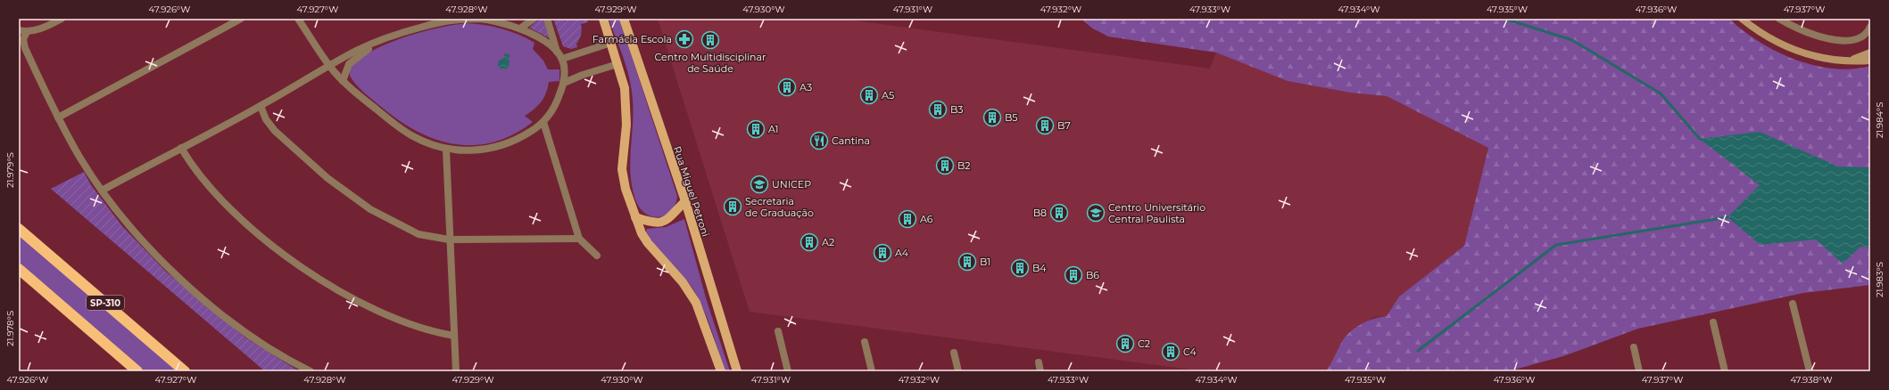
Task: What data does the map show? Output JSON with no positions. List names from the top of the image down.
{
  "streets": {
    "highway": ["SP-310"],
    "main road": ["Rua Miguel Petroni"]
  },
  "places": {
    "pharmacy": ["Farmácia Escola"],
    "building": [
      "Centro Multidisciplinar de Saúde",
      "A3",
      "A5",
      "B3",
      "B5",
      "B7",
      "A1",
      "B2",
      "Secretaria de Graduação",
      "B8",
      "A6",
      "A2",
      "A4",
      "B1",
      "B4",
      "B6",
      "C2",
      "C4"
    ],
    "restaurant": ["Cantina"],
    "school or university": ["UNICEP", "Centro Universitário Central Paulista"]
  },
  "coordinates": [
    "47.926°W",
    "47.927°W",
    "47.928°W",
    "47.929°W",
    "47.930°W",
    "47.931°W",
    "47.932°W",
    "47.933°W",
    "47.934°W",
    "47.935°W",
    "47.936°W",
    "47.937°W",
    "21.984°S",
    "21.979°S",
    "21.983°S",
    "21.978°S",
    "47.938°W"
  ]
}
